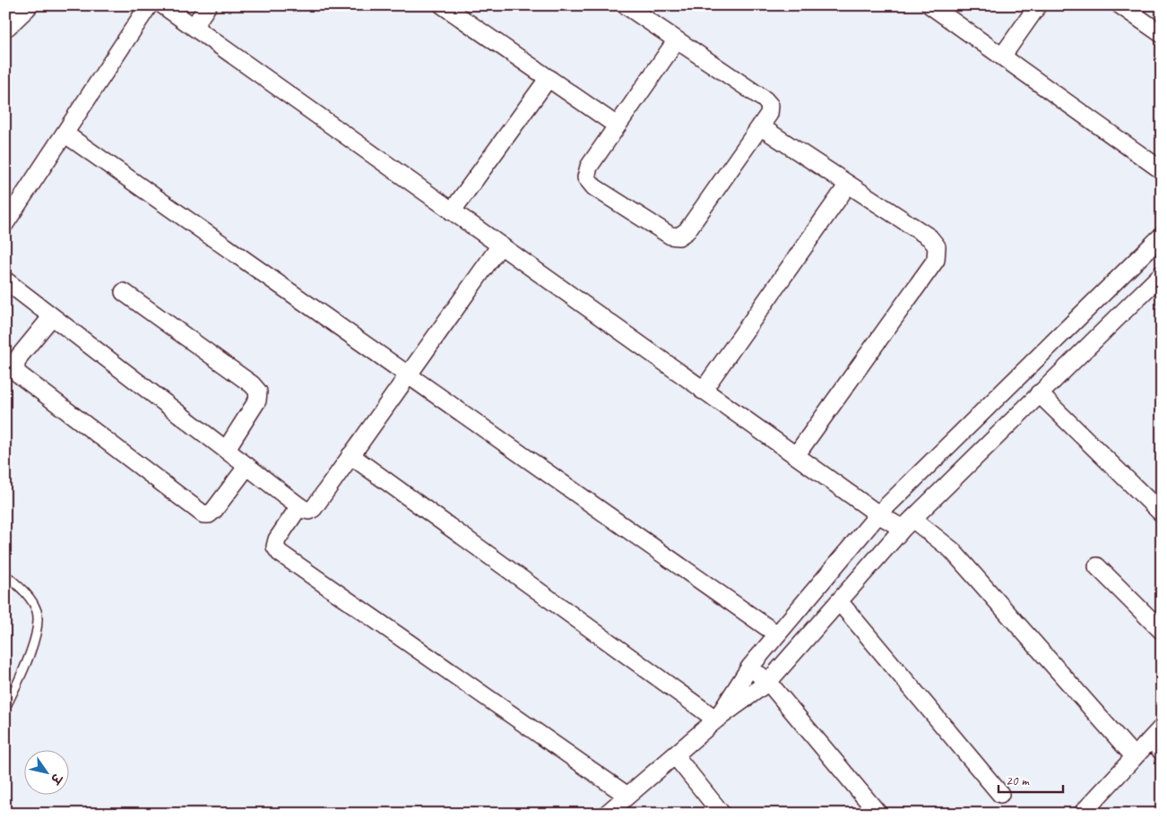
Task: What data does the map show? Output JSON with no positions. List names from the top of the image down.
{
  "scale_bar": "20 m",
  "north": "bottom right"
}
